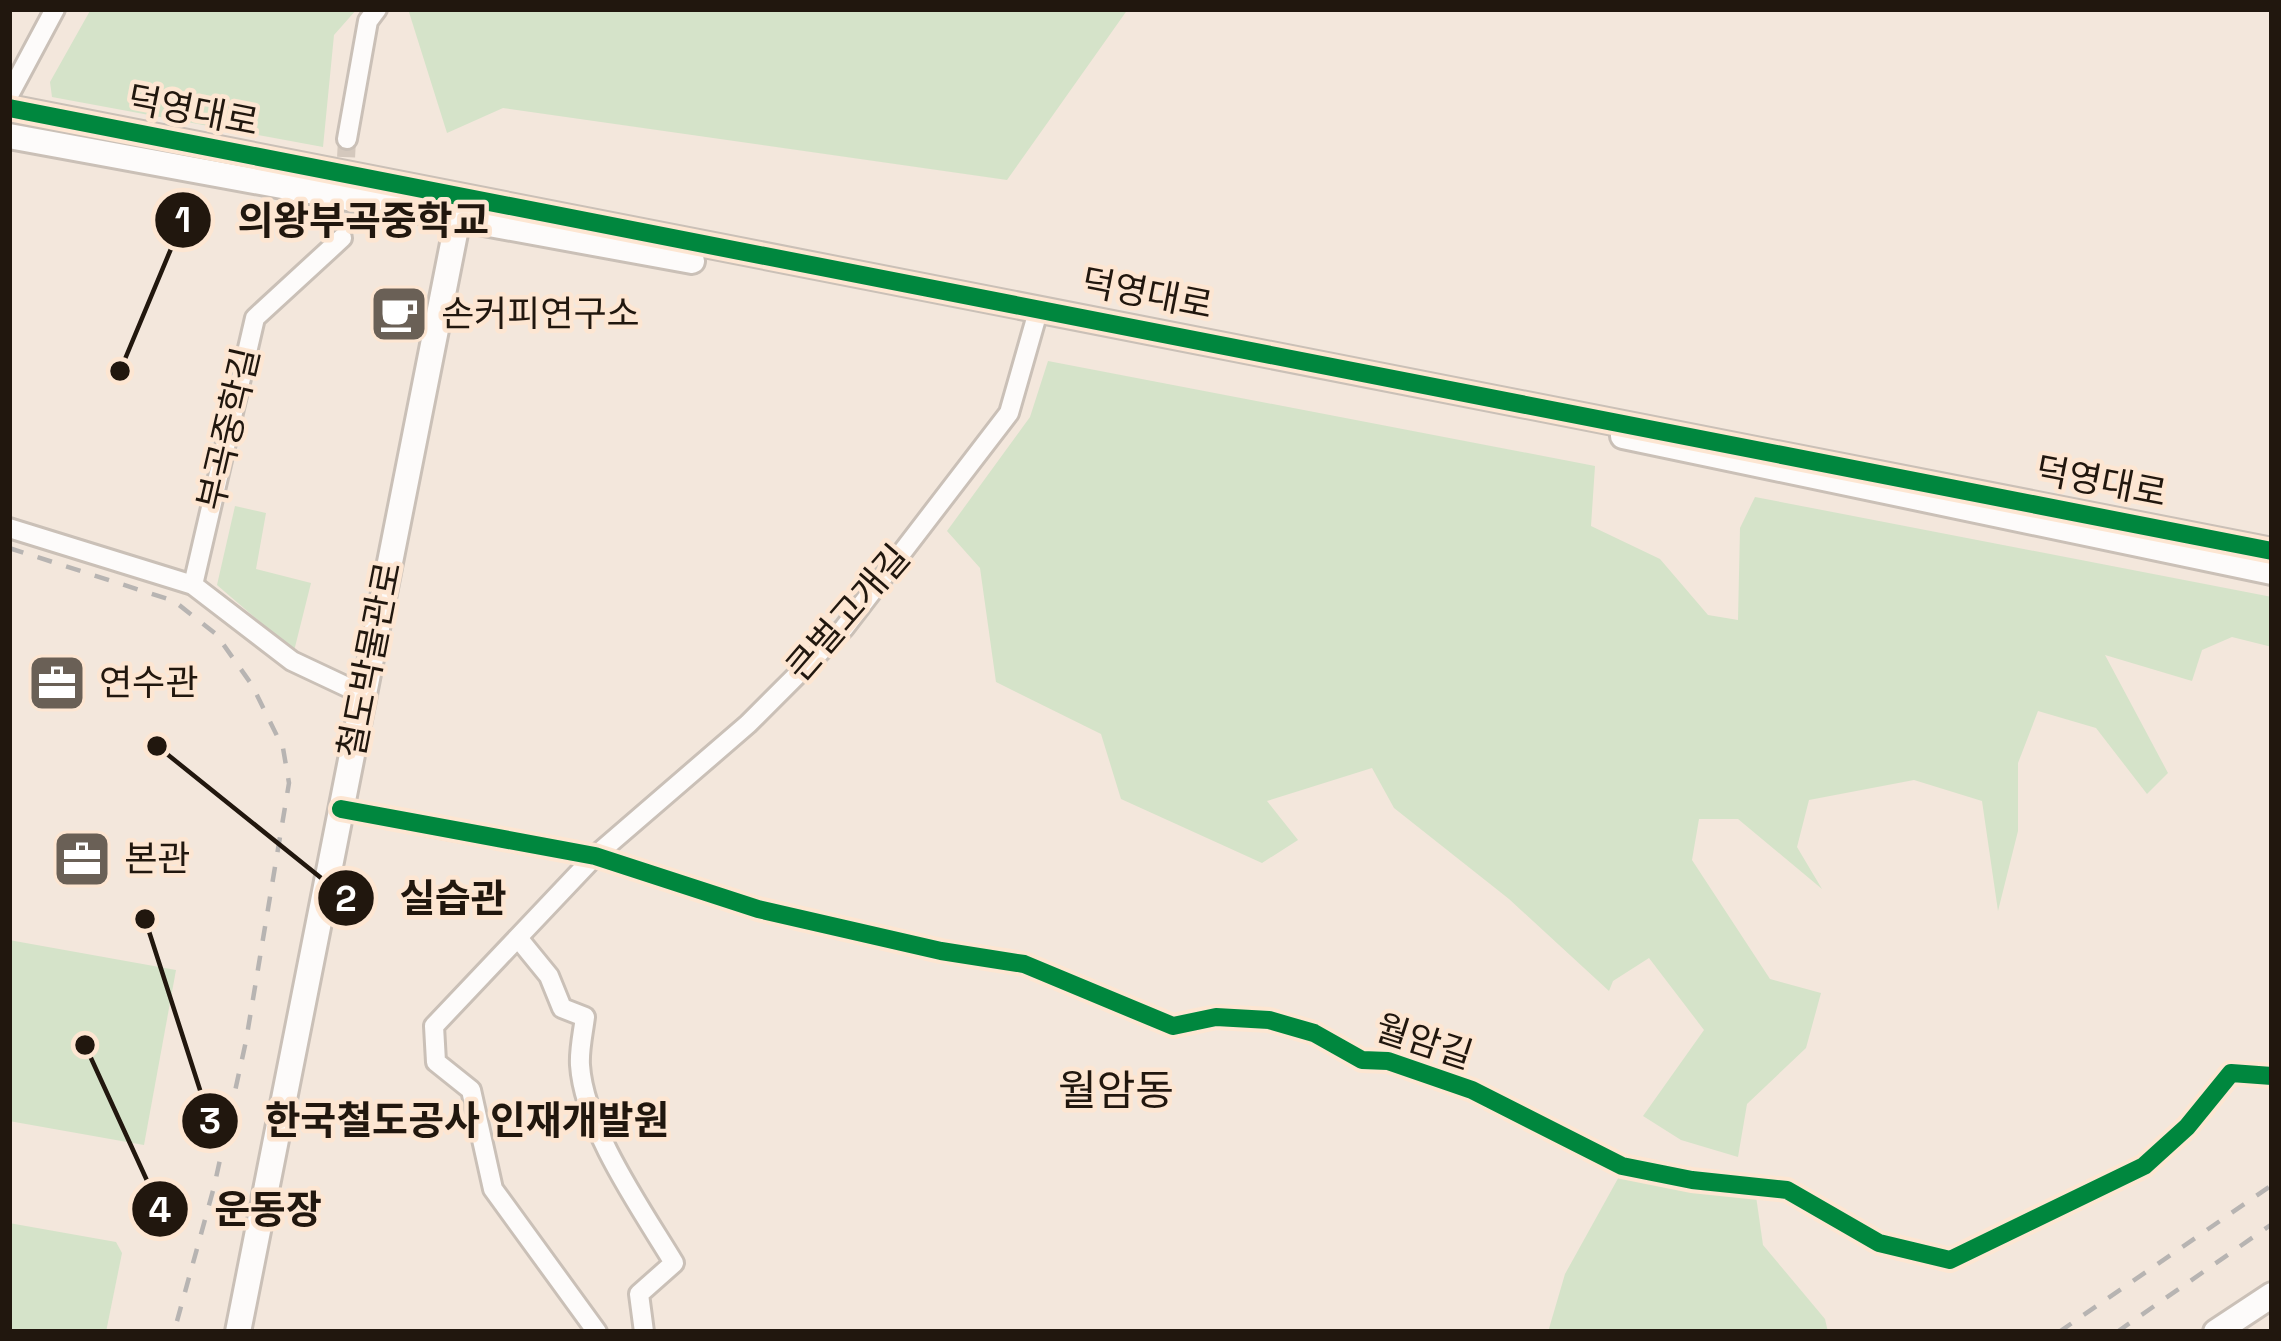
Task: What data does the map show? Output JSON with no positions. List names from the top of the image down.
{
  "streets": {
    "street": [
      "덕영대로",
      "부곡중학길",
      "큰벌고개길",
      "철도박물관로",
      "월암길"
    ]
  },
  "crossings": [
    ["덕영대로", "큰벌고개길"],
    ["덕영대로", "철도박물관로"],
    ["큰벌고개길", "월암길"]
  ],
  "districts": ["월암동"],
  "places": {
    "cafe": ["손커피연구소"],
    "other": [
      "의왕부곡중학교",
      "실습관",
      "한국철도공사 인재개발원",
      "운동장"
    ],
    "office": ["연수관", "본관"]
  }
}
